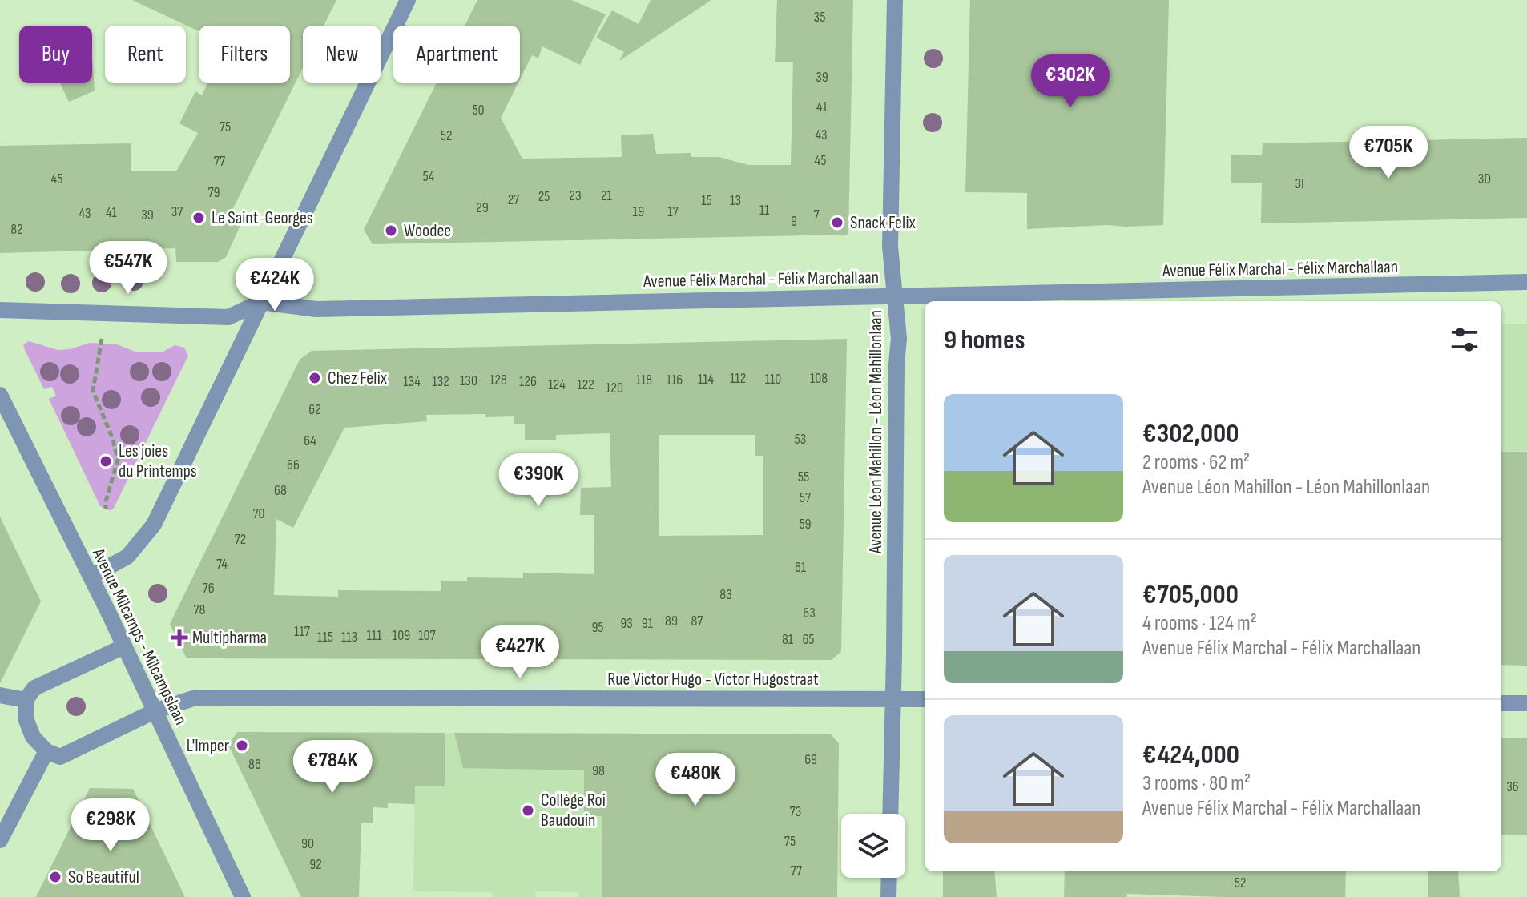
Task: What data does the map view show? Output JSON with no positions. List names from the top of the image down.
{
  "streets": {
    "street": [
      "Avenue Félix Marchal - Félix Marchallaan",
      "Avenue Léon Mahillon - Léon Mahillonlaan",
      "Avenue Milcamps - Milcampslaan",
      "Rue Victor Hugo - Victor Hugostraat"
    ]
  },
  "crossings": [
    ["Avenue Félix Marchal - Félix Marchallaan", "Avenue Léon Mahillon - Léon Mahillonlaan"],
    ["Avenue Léon Mahillon - Léon Mahillonlaan", "Rue Victor Hugo - Victor Hugostraat"],
    ["Avenue Milcamps - Milcampslaan", "Rue Victor Hugo - Victor Hugostraat"]
  ],
  "places": {
    "other": [
      "Le Saint-Georges",
      "Snack Felix",
      "Woodee",
      "Chez Felix",
      "Les joies du Printemps",
      "L'Imper",
      "Collège Roi Baudouin",
      "So Beautiful"
    ],
    "health": ["Multipharma"]
  },
  "house_numbers": [
    "35",
    "39",
    "41",
    "50",
    "75",
    "43",
    "52",
    "45",
    "77",
    "54",
    "45",
    "3D",
    "3I",
    "79",
    "23",
    "21",
    "25",
    "27",
    "15",
    "13",
    "29",
    "11",
    "37",
    "19",
    "17",
    "41",
    "43",
    "39",
    "7",
    "9",
    "82",
    "112",
    "108",
    "114",
    "110",
    "128",
    "118",
    "116",
    "130",
    "134",
    "132",
    "126",
    "124",
    "122",
    "120",
    "62",
    "53",
    "64",
    "66",
    "55",
    "68",
    "57",
    "70",
    "59",
    "72",
    "74",
    "61",
    "76",
    "83",
    "78",
    "63",
    "89",
    "87",
    "93",
    "91",
    "95",
    "117",
    "111",
    "109",
    "107",
    "115",
    "113",
    "81",
    "65",
    "69",
    "86",
    "98",
    "36",
    "73",
    "75",
    "90",
    "92",
    "77",
    "52"
  ],
  "page": {
    "chip": [
      "Buy",
      "Rent",
      "Filters",
      "New",
      "Apartment"
    ],
    "price": [
      "€302K",
      "€705K",
      "€547K",
      "€424K",
      "€390K",
      "€427K",
      "€784K",
      "€480K",
      "€298K"
    ],
    "heading": "9 homes",
    "list": [
      {
        "name": "€302,000",
        "note": "2 rooms · 62 m² · Avenue Léon Mahillon - Léon Mahillonlaan"
      },
      {
        "name": "€705,000",
        "note": "4 rooms · 124 m² · Avenue Félix Marchal - Félix Marchallaan"
      },
      {
        "name": "€424,000",
        "note": "3 rooms · 80 m² · Avenue Félix Marchal - Félix Marchallaan"
      }
    ]
  }
}
